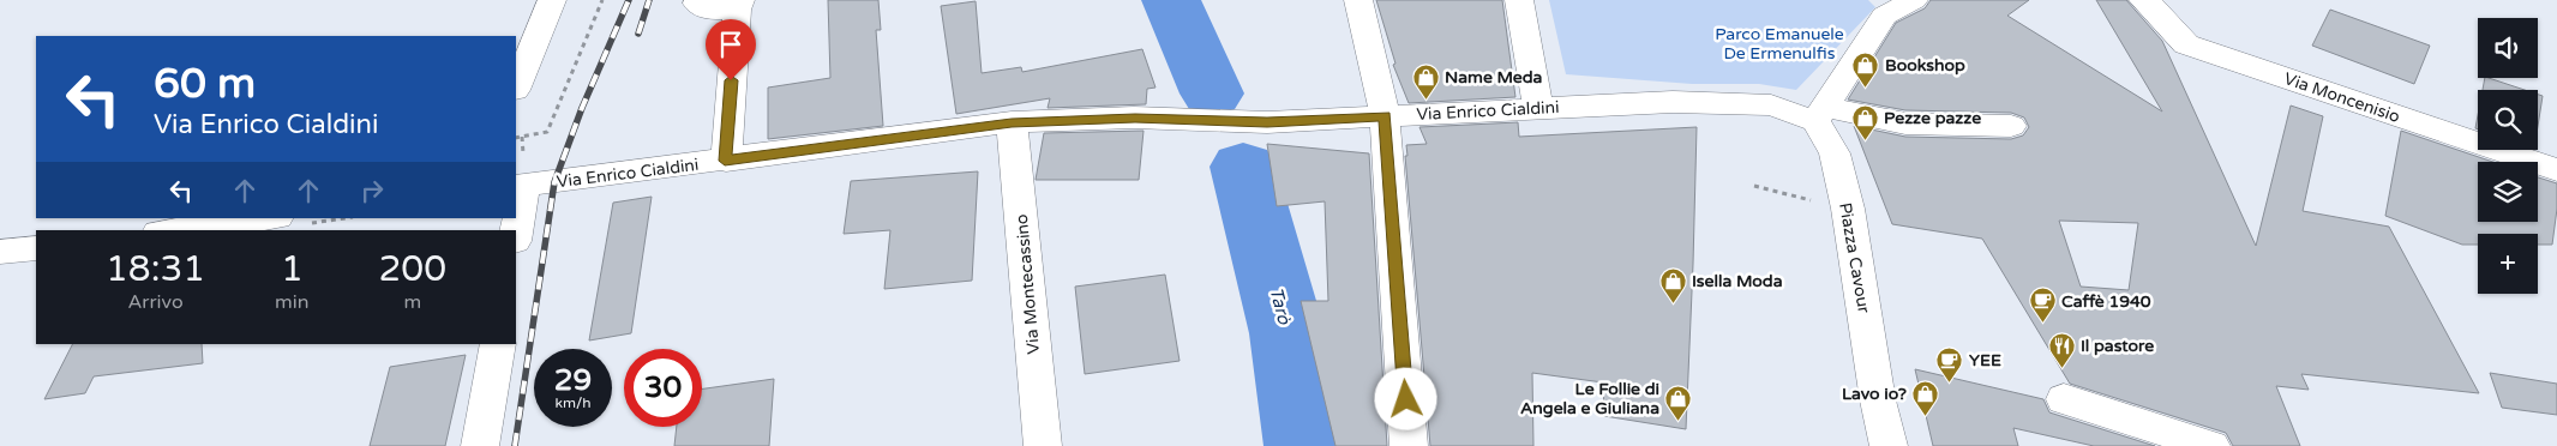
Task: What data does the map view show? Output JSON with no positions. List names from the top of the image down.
{
  "streets": {
    "street": [
      "Via Moncenisio",
      "Via Enrico Cialdini",
      "Piazza Cavour",
      "Via Montecassino"
    ]
  },
  "crossings": [
    ["Via Enrico Cialdini", "Piazza Cavour"],
    ["Via Enrico Cialdini", "Via Montecassino"]
  ],
  "water": ["Tarò"],
  "parks": ["Parco Emanuele De Ermenulfis"],
  "places": {
    "shop": [
      "Bookshop",
      "Name Meda",
      "Pezze pazze",
      "Isella Moda",
      "Lavo io?",
      "Le Follie di Angela e Giuliana"
    ],
    "cafe": ["Caffè 1940", "YEE"],
    "restaurant": ["Il pastore"]
  },
  "page": {
    "map_buttons": "+",
    "turn": ["60 m", "Via Enrico Cialdini"],
    "eta": [
      "18:31",
      "Arrivo",
      "1",
      "min",
      "200",
      "m"
    ],
    "speed": "29 km/h",
    "limit": "30"
  }
}
